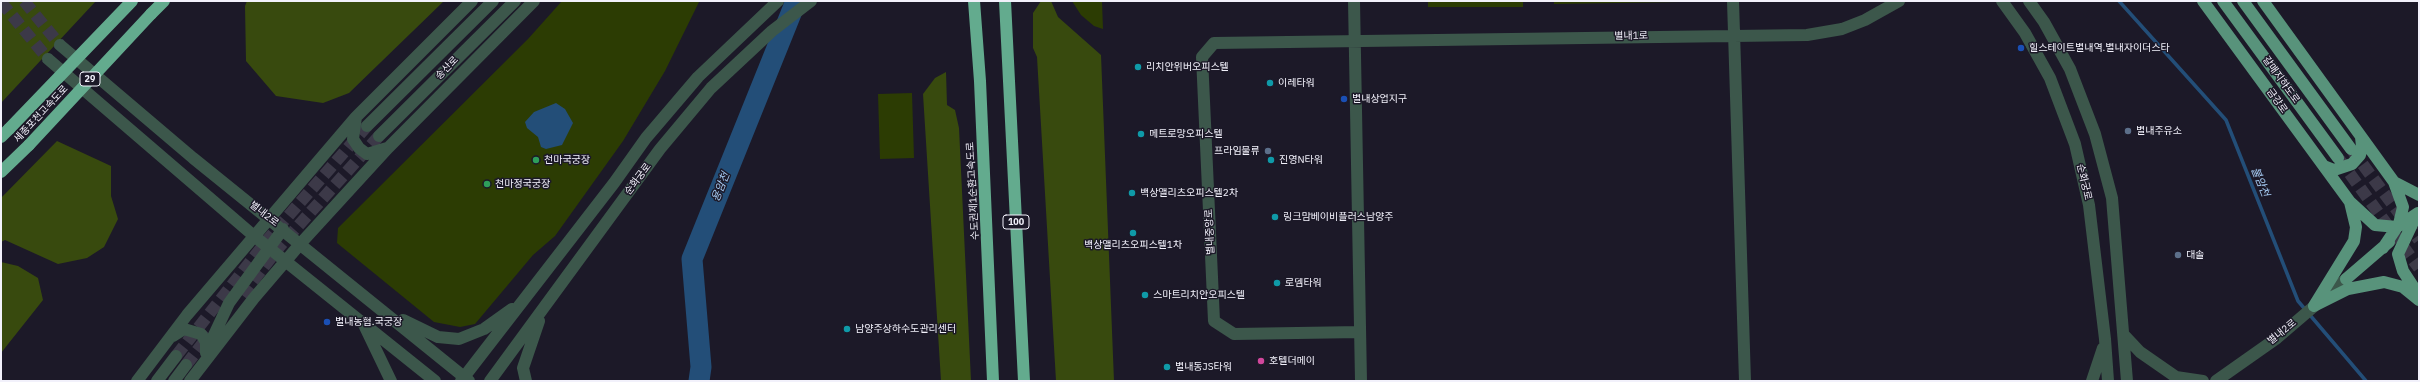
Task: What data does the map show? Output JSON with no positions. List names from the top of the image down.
{
  "streets": {
    "highway": [
      "29",
      "세종포천고속도로",
      "수도권제1순환고속도로",
      "100"
    ],
    "main road": ["갈매지하도로", "금강로"],
    "street": [
      "별내1로",
      "송산로",
      "순화궁로",
      "별내2로",
      "별내중앙로"
    ]
  },
  "crossings": [
    ["별내1로", "별내중앙로"],
    ["순화궁로", "별내2로"]
  ],
  "water": ["불암천", "용암천"],
  "places": [
    "힐스테이트별내역.별내자이더스타",
    "리치안위버오피스텔",
    "이레타워",
    "별내상업지구",
    "별내주유소",
    "메트로망오피스텔",
    "프라임물류",
    "천마국궁장",
    "진영N타워",
    "천마정국궁장",
    "백상앨리츠오피스텔2차",
    "링크맘베이비플러스남양주",
    "백상앨리츠오피스텔1차",
    "대솔",
    "로뎀타워",
    "스마트리치안오피스텔",
    "별내농협.국궁장",
    "남양주상하수도관리센터",
    "호텔더메이",
    "별내동JS타워"
  ]
}
